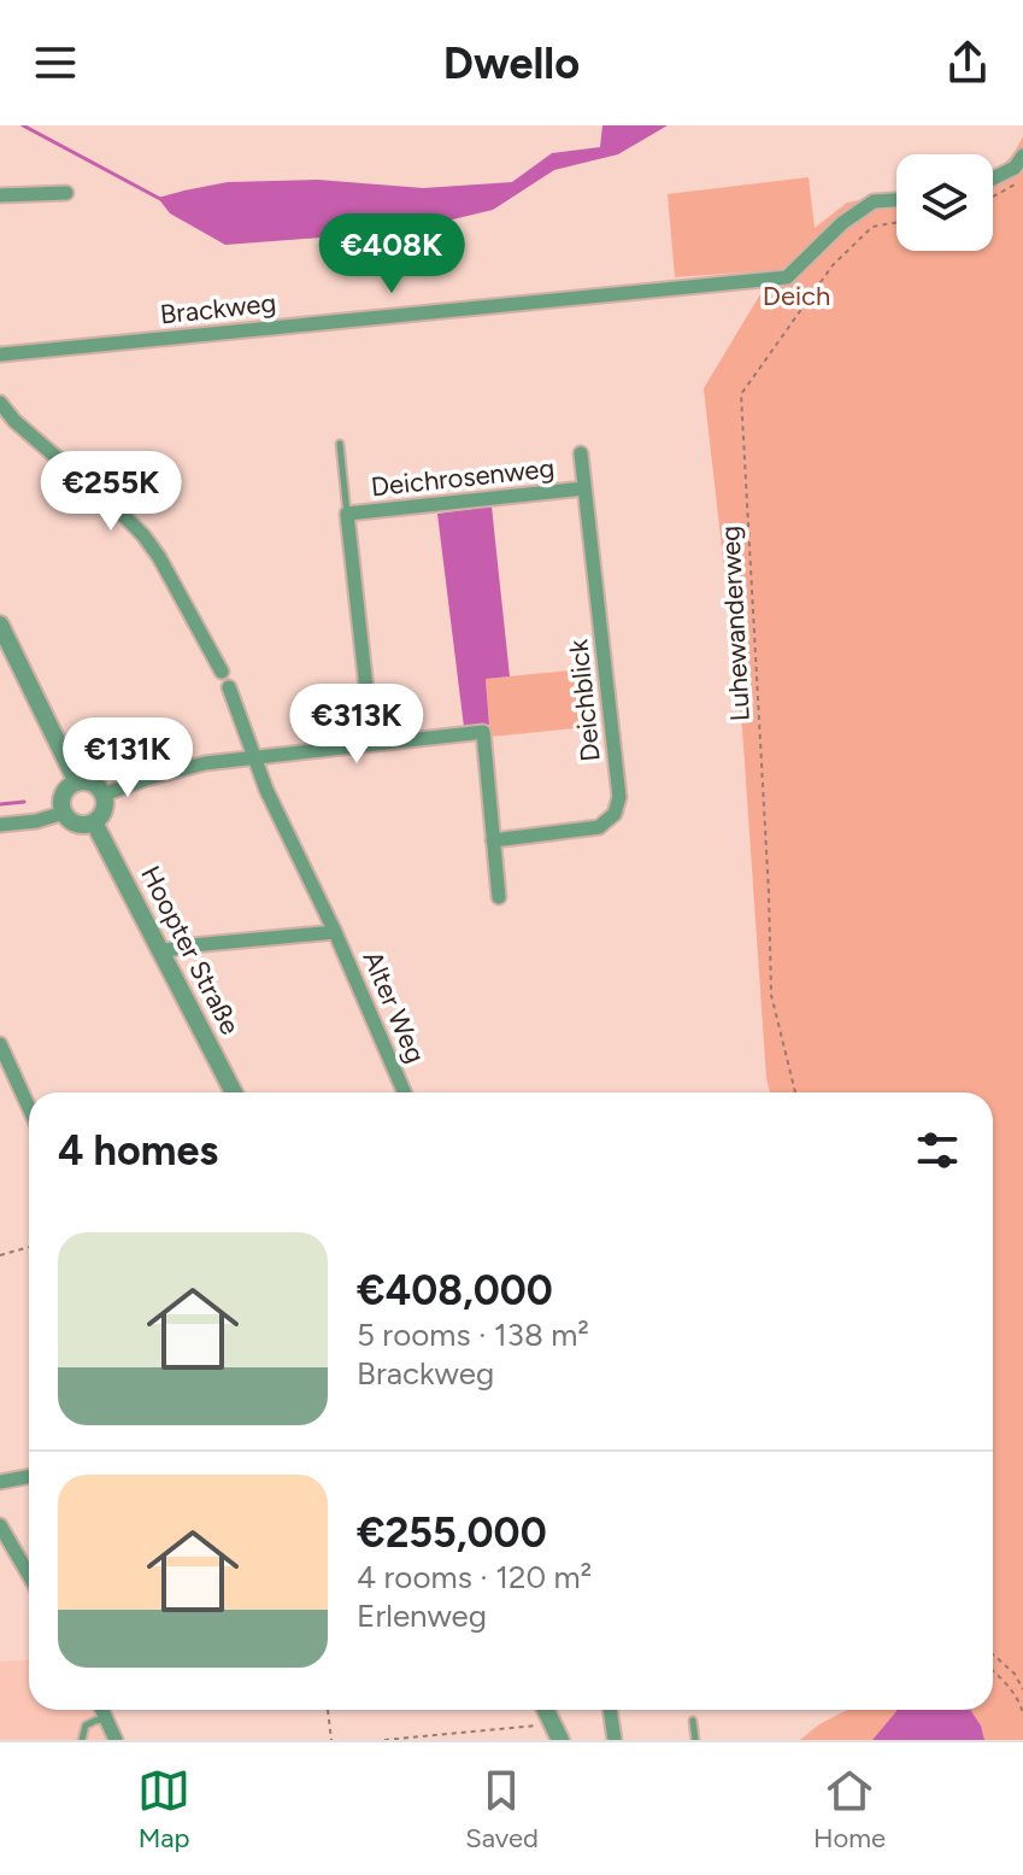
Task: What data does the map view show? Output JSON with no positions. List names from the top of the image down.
{
  "streets": {
    "street": [
      "Brackweg",
      "Deichrosenweg",
      "Deichblick",
      "Hoopter Straße",
      "Alter Weg"
    ],
    "path": ["Luhewanderweg"]
  },
  "crossings": [
    ["Deichrosenweg", "Deichblick"],
    ["Hoopter Straße", "Alter Weg"]
  ],
  "parks": ["Deich"],
  "page": {
    "header": "Dwello",
    "price": [
      "€408K",
      "€255K",
      "€313K",
      "€131K"
    ],
    "heading": "4 homes",
    "list": [
      {
        "name": "€408,000",
        "note": "5 rooms · 138 m² · Brackweg"
      },
      {
        "name": "€255,000",
        "note": "4 rooms · 120 m² · Erlenweg"
      }
    ],
    "tabs": ["Map", "Saved", "Home"]
  }
}
